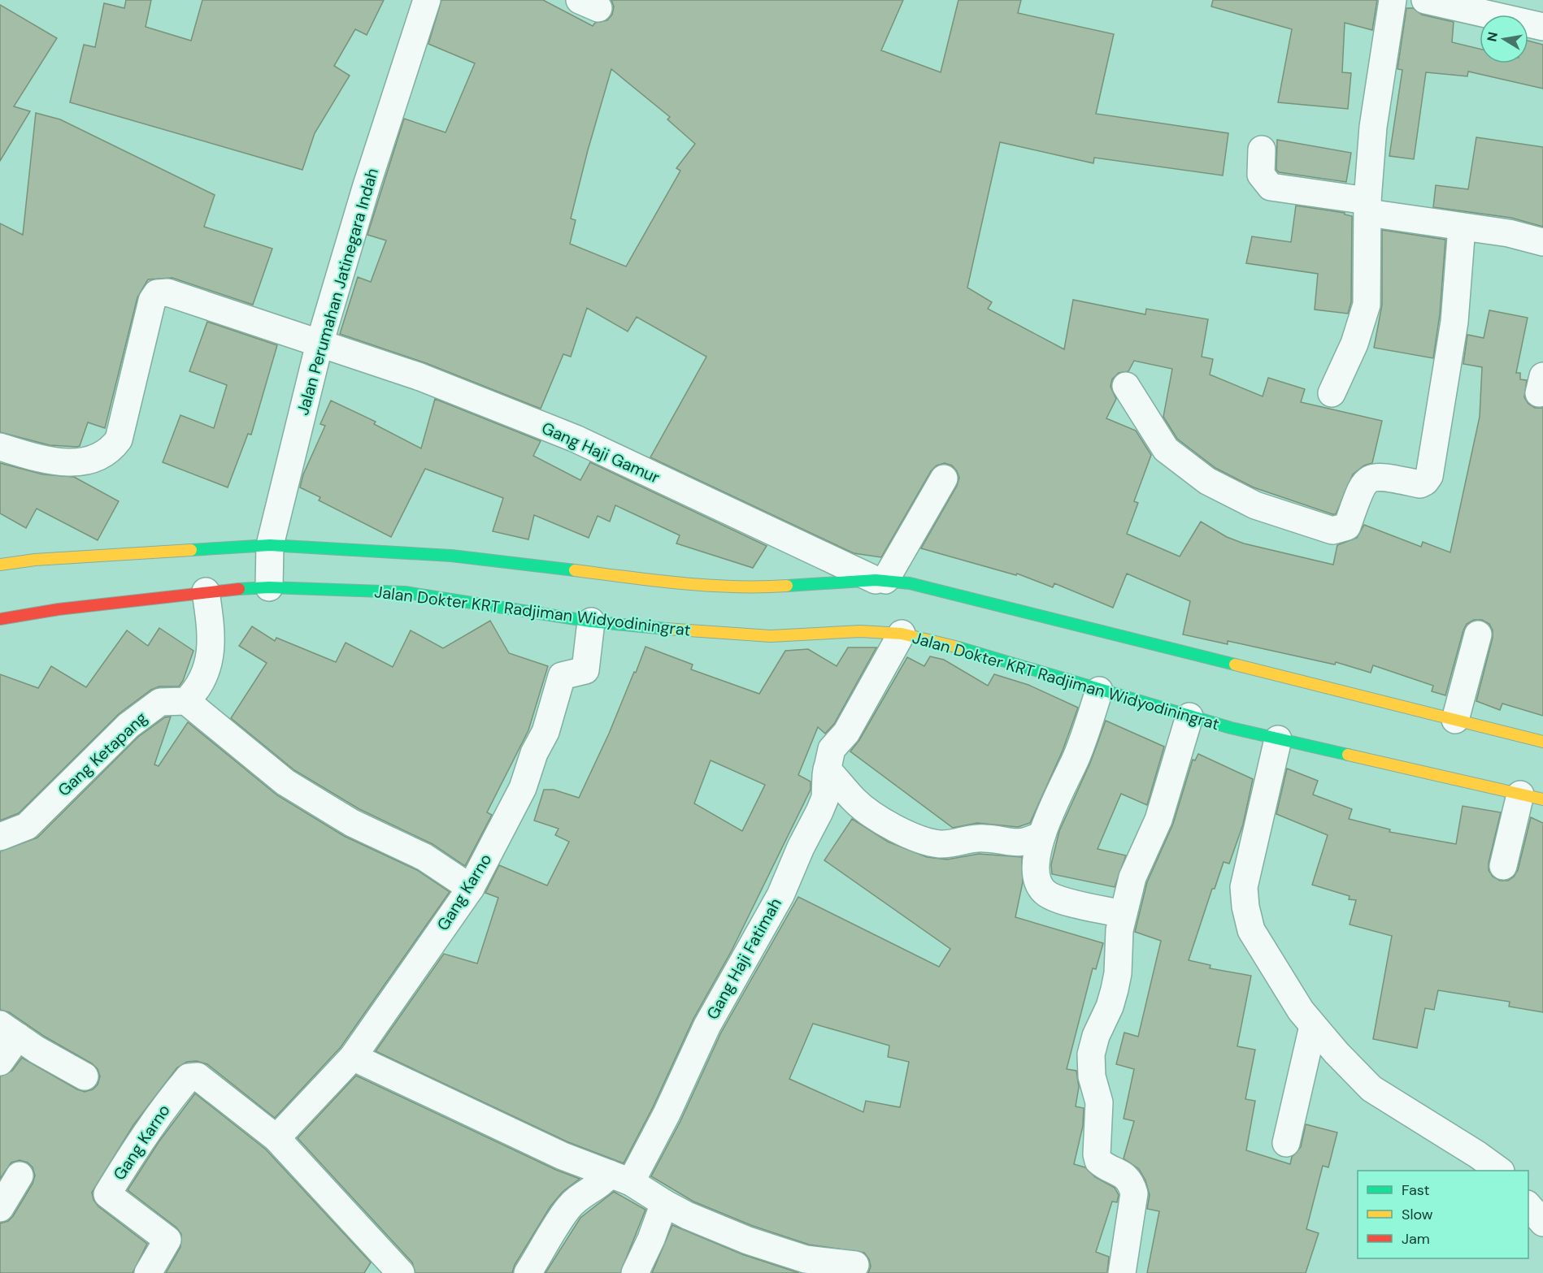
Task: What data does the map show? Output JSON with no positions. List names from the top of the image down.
{
  "streets": {
    "main road": ["Jalan Dokter KRT Radjiman Widyodiningrat"],
    "street": [
      "Jalan Perumahan Jatinegara Indah",
      "Gang Haji Gamur",
      "Gang Ketapang",
      "Gang Karno",
      "Gang Haji Fatimah"
    ]
  },
  "crossings": [
    ["Jalan Perumahan Jatinegara Indah", "Gang Haji Gamur"],
    ["Jalan Perumahan Jatinegara Indah", "Jalan Dokter KRT Radjiman Widyodiningrat"],
    ["Jalan Dokter KRT Radjiman Widyodiningrat", "Gang Karno"],
    ["Jalan Dokter KRT Radjiman Widyodiningrat", "Gang Haji Fatimah"]
  ],
  "legend": ["Fast", "Slow", "Jam"],
  "north": "left"
}
